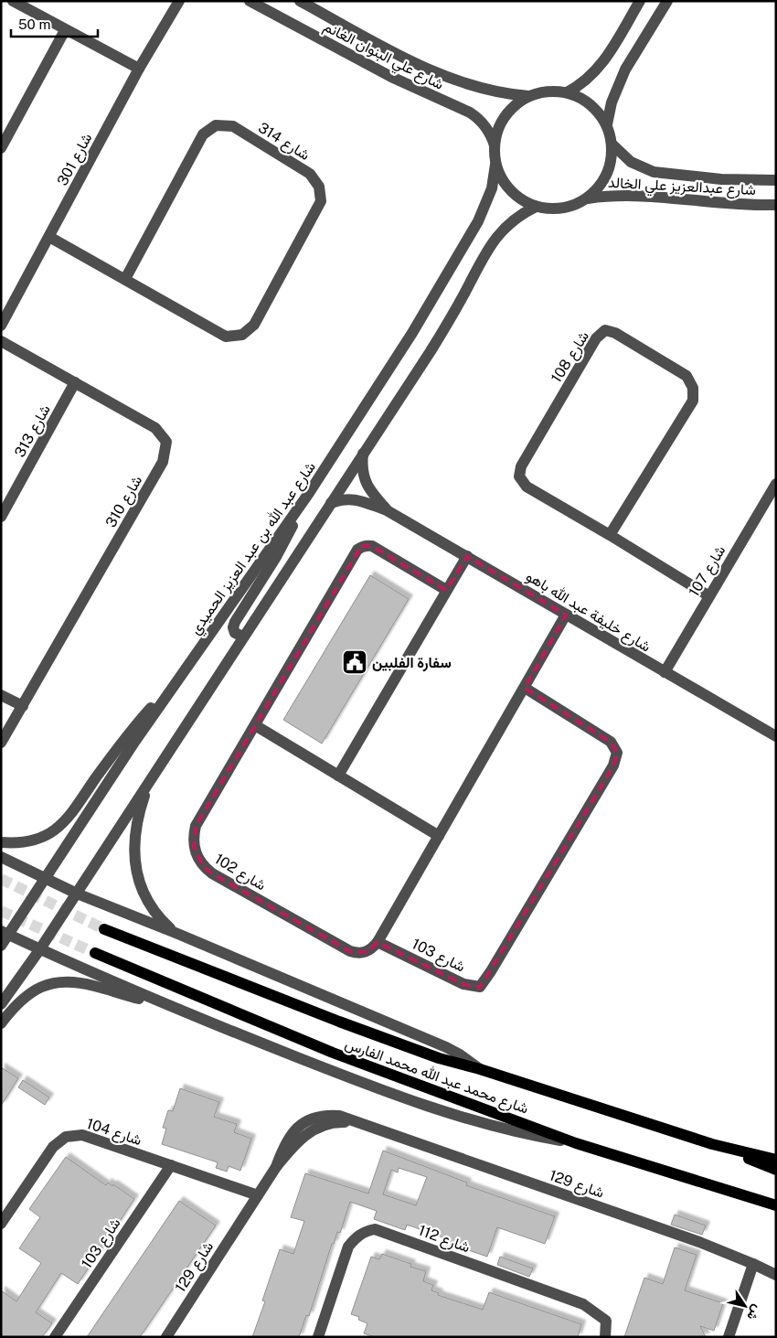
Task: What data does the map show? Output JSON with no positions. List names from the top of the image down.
{
  "streets": {
    "main road": ["شارع محمد عبد الله محمد الفارس"],
    "street": [
      "شارع علي البنوان الغانم",
      "شارع 314",
      "شارع 301",
      "شارع عبدالعزيز علي الخالد",
      "شارع 108",
      "شارع 313",
      "شارع 310",
      "شارع عبد الله بن عبد العزيز الحميدي",
      "شارع 107",
      "شارع خليفة عبد الله باهو",
      "شارع 102",
      "شارع 103",
      "شارع 104",
      "شارع 129",
      "شارع 112"
    ]
  },
  "crossings": [
    ["شارع علي البنوان الغانم", "شارع عبدالعزيز علي الخالد"],
    ["شارع علي البنوان الغانم", "شارع عبد الله بن عبد العزيز الحميدي"],
    ["شارع 314", "شارع 301"],
    ["شارع عبدالعزيز علي الخالد", "شارع عبد الله بن عبد العزيز الحميدي"],
    ["شارع 108", "شارع 107"],
    ["شارع 313", "شارع 310"],
    ["شارع 107", "شارع خليفة عبد الله باهو"],
    ["شارع 102", "شارع 103"],
    ["شارع 103", "شارع 104"],
    ["شارع 104", "شارع 129"]
  ],
  "places": {
    "public building": ["سفارة الفلبين"]
  },
  "scale_bar": "50 m",
  "north": "bottom right"
}
